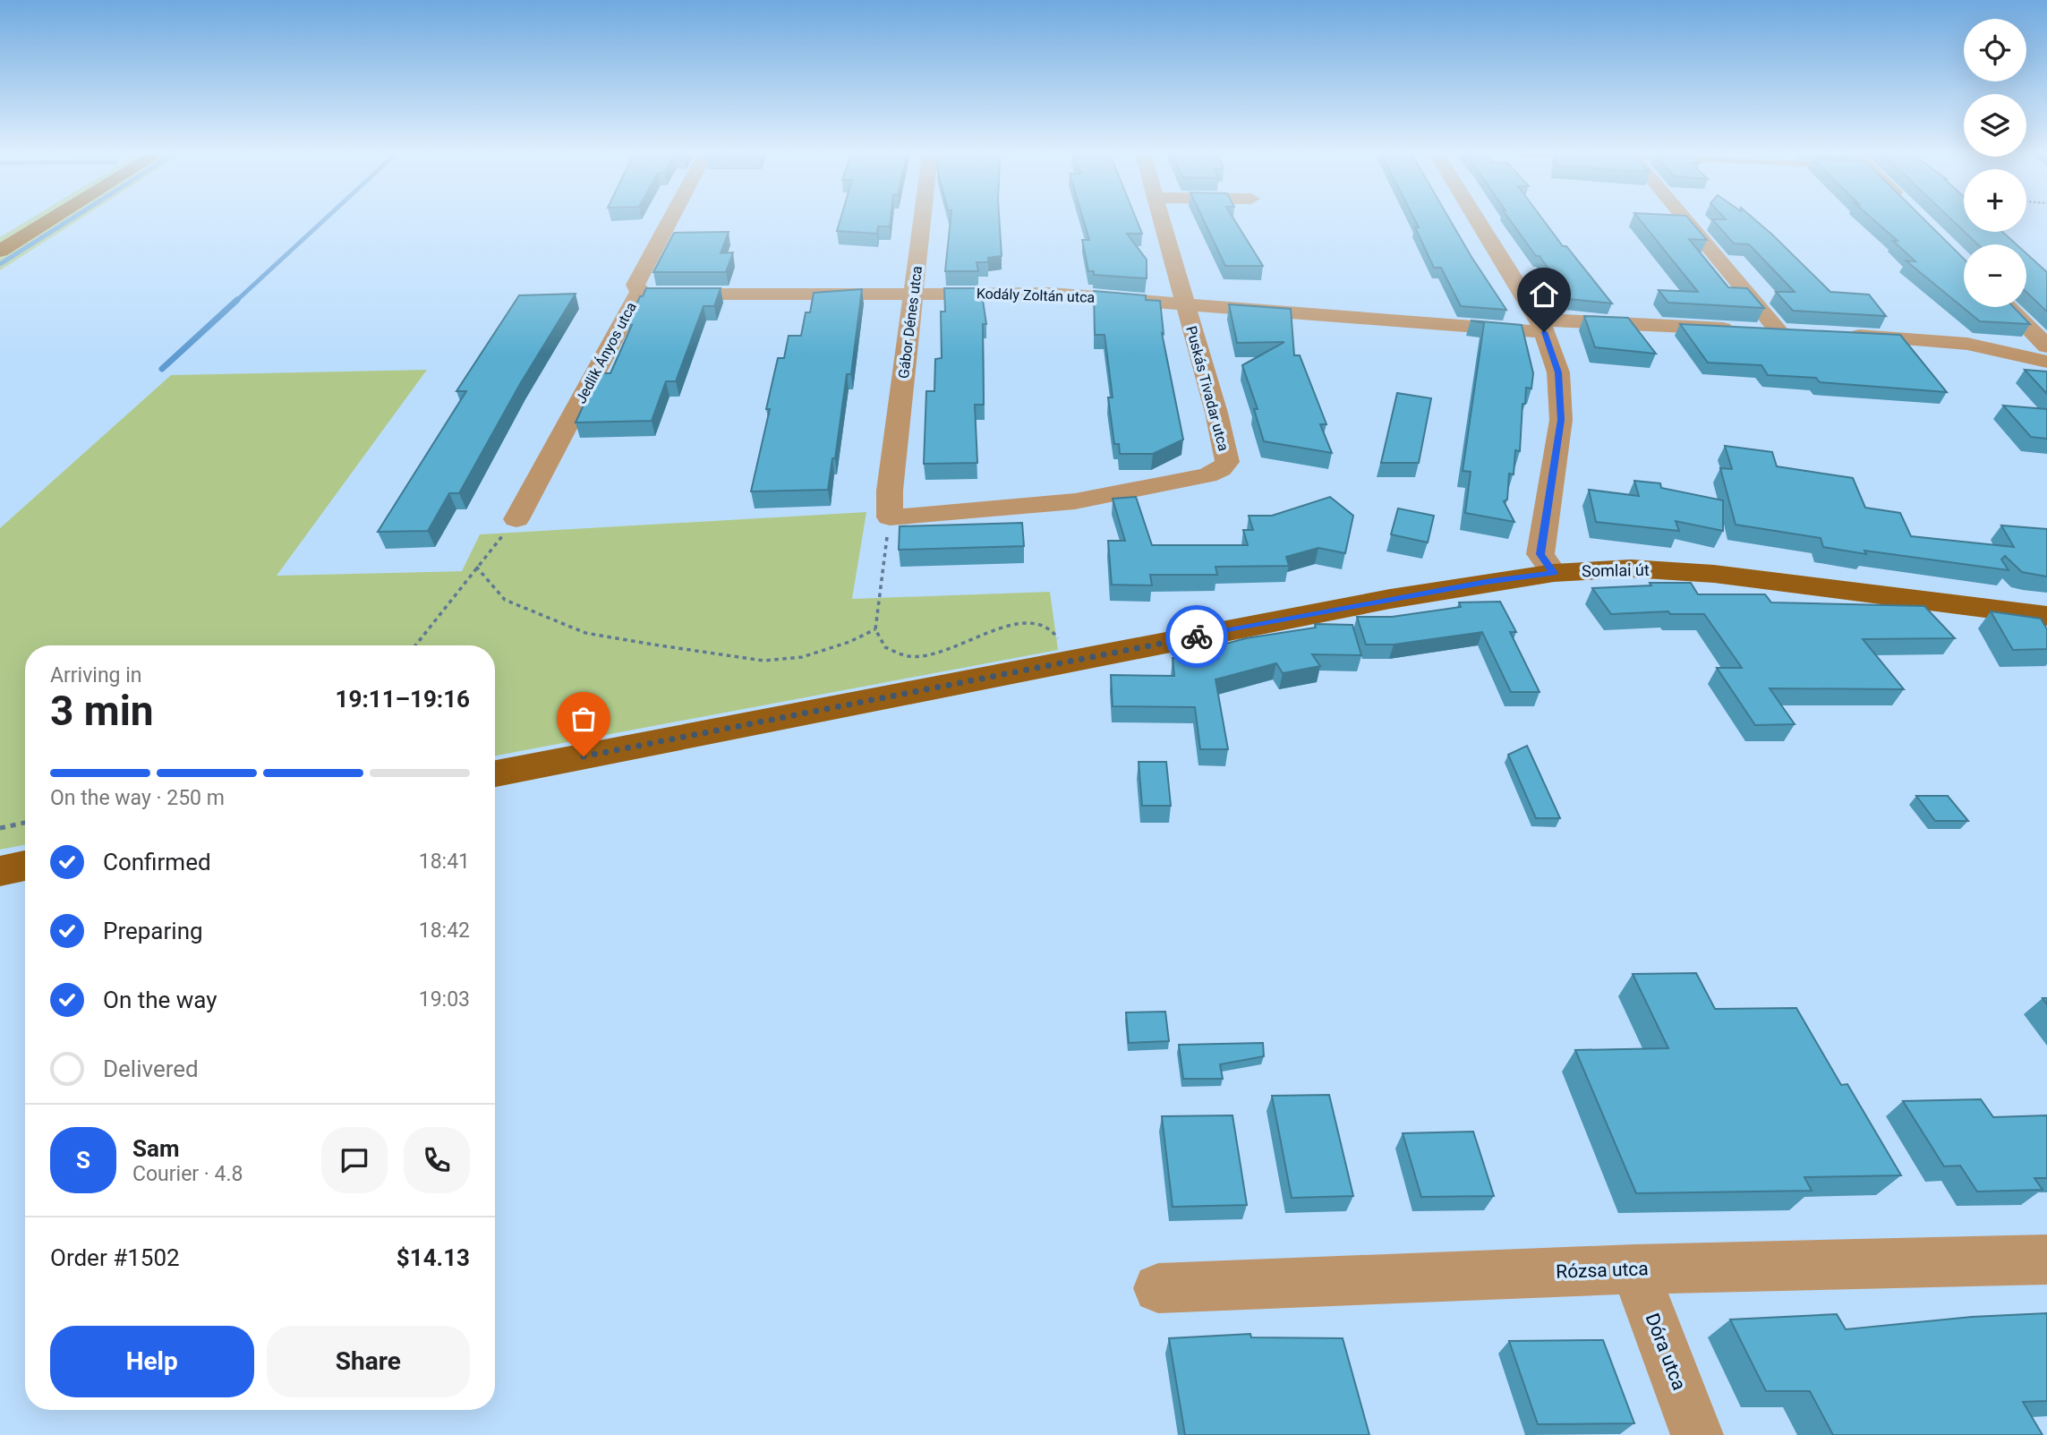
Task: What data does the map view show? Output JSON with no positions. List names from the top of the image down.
{
  "streets": {
    "main road": ["Somlai út"],
    "street": [
      "Kodály Zoltán utca",
      "Gábor Dénes utca",
      "Jedlik Ányos utca",
      "Puskás Tivadar utca",
      "Rózsa utca",
      "Dóra utca"
    ]
  },
  "crossings": [
    ["Kodály Zoltán utca", "Gábor Dénes utca"],
    ["Kodály Zoltán utca", "Jedlik Ányos utca"],
    ["Kodály Zoltán utca", "Puskás Tivadar utca"],
    ["Gábor Dénes utca", "Puskás Tivadar utca"],
    ["Rózsa utca", "Dóra utca"]
  ],
  "page": {
    "map_buttons": ["+", "−"],
    "heading": ["3 min", "Arriving in", "19:11–19:16"],
    "panel": [
      "Sam",
      "Courier · 4.8",
      "Order #1502",
      "$14.13"
    ],
    "bar": "On the way · 250 m",
    "list": [
      ["Confirmed", "18:41"],
      ["Preparing", "18:42"],
      ["On the way", "19:03"],
      "Delivered"
    ],
    "round": "S",
    "buttons": ["Help", "Share"]
  }
}
